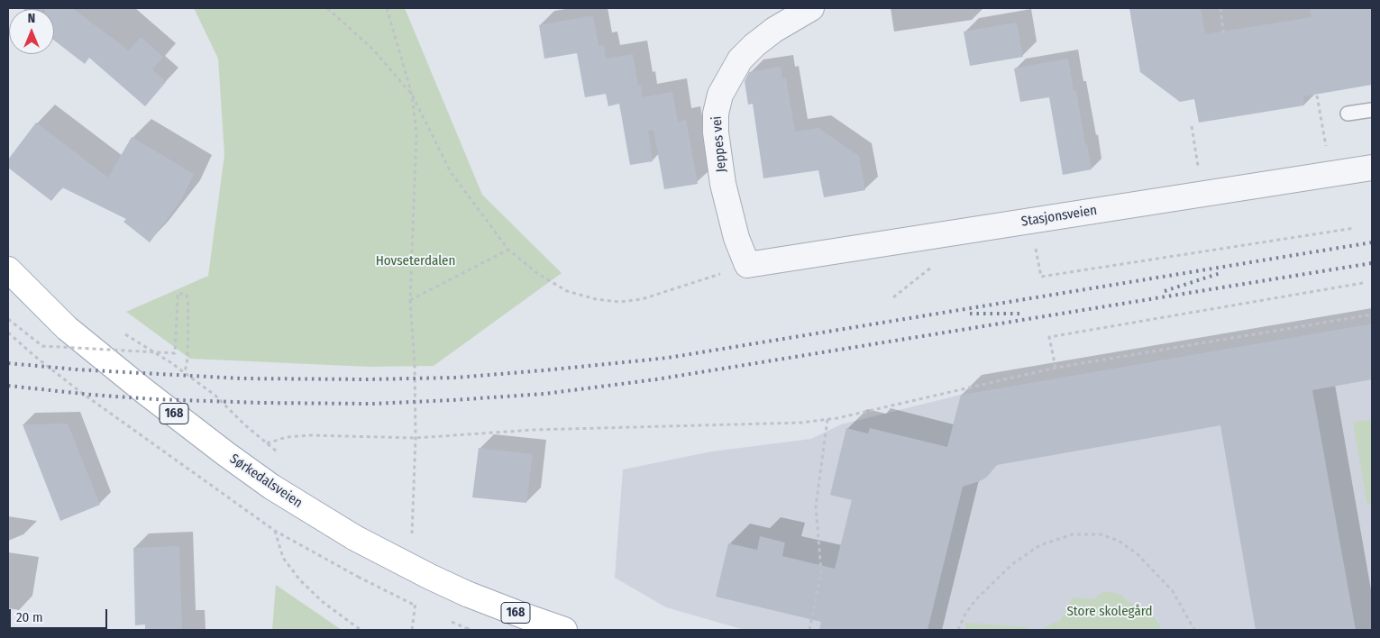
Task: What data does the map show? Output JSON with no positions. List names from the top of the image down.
{
  "streets": {
    "main road": ["168", "Sørkedalsveien"],
    "street": ["Jeppes vei", "Stasjonsveien"]
  },
  "crossings": [
    ["Jeppes vei", "Stasjonsveien"]
  ],
  "parks": ["Hovseterdalen", "Store skolegård"],
  "scale_bar": "20 m",
  "north": "top"
}
